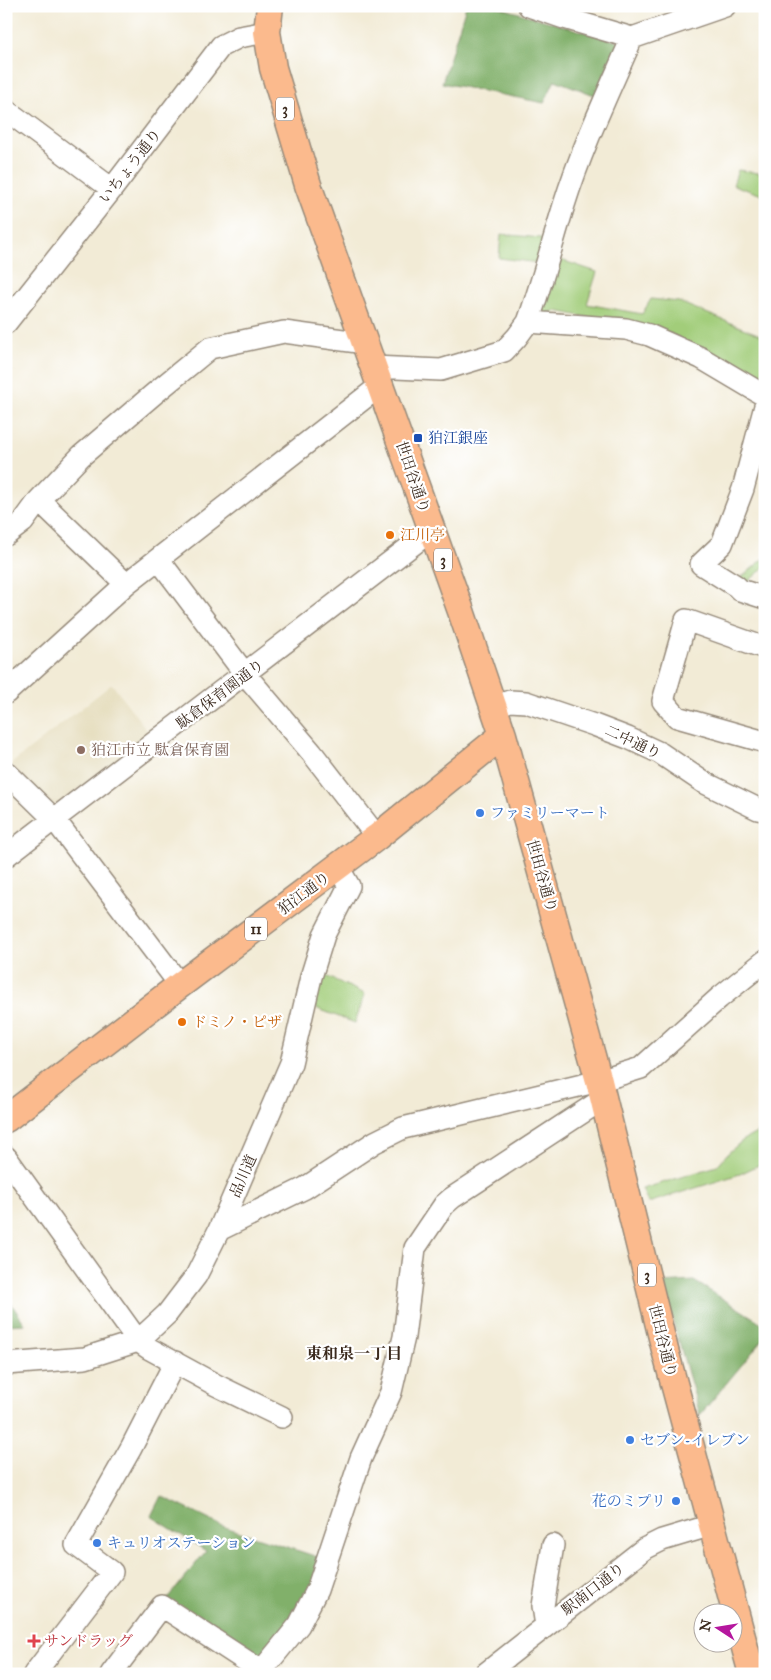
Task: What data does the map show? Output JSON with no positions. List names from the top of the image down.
{
  "streets": {
    "main road": [
      "3",
      "世田谷通り",
      "狛江通り",
      "11"
    ],
    "street": [
      "いちょう通り",
      "駄倉保育園通り",
      "二中通り",
      "品川道",
      "駅南口通り"
    ]
  },
  "crossings": [
    ["いちょう通り", "世田谷通り"],
    ["世田谷通り", "駄倉保育園通り"],
    ["世田谷通り", "二中通り"],
    ["世田谷通り", "狛江通り"],
    ["世田谷通り", "駅南口通り"],
    ["狛江通り", "品川道"]
  ],
  "districts": ["東和泉一丁目"],
  "places": {
    "transit": ["狛江銀座"],
    "other": [
      "江川亭",
      "狛江市立 駄倉保育園",
      "ファミリーマート",
      "ドミノ・ピザ",
      "セブン-イレブン",
      "花のミプリ",
      "キュリオステーション"
    ],
    "health": ["サンドラッグ"]
  },
  "north": "left"
}
